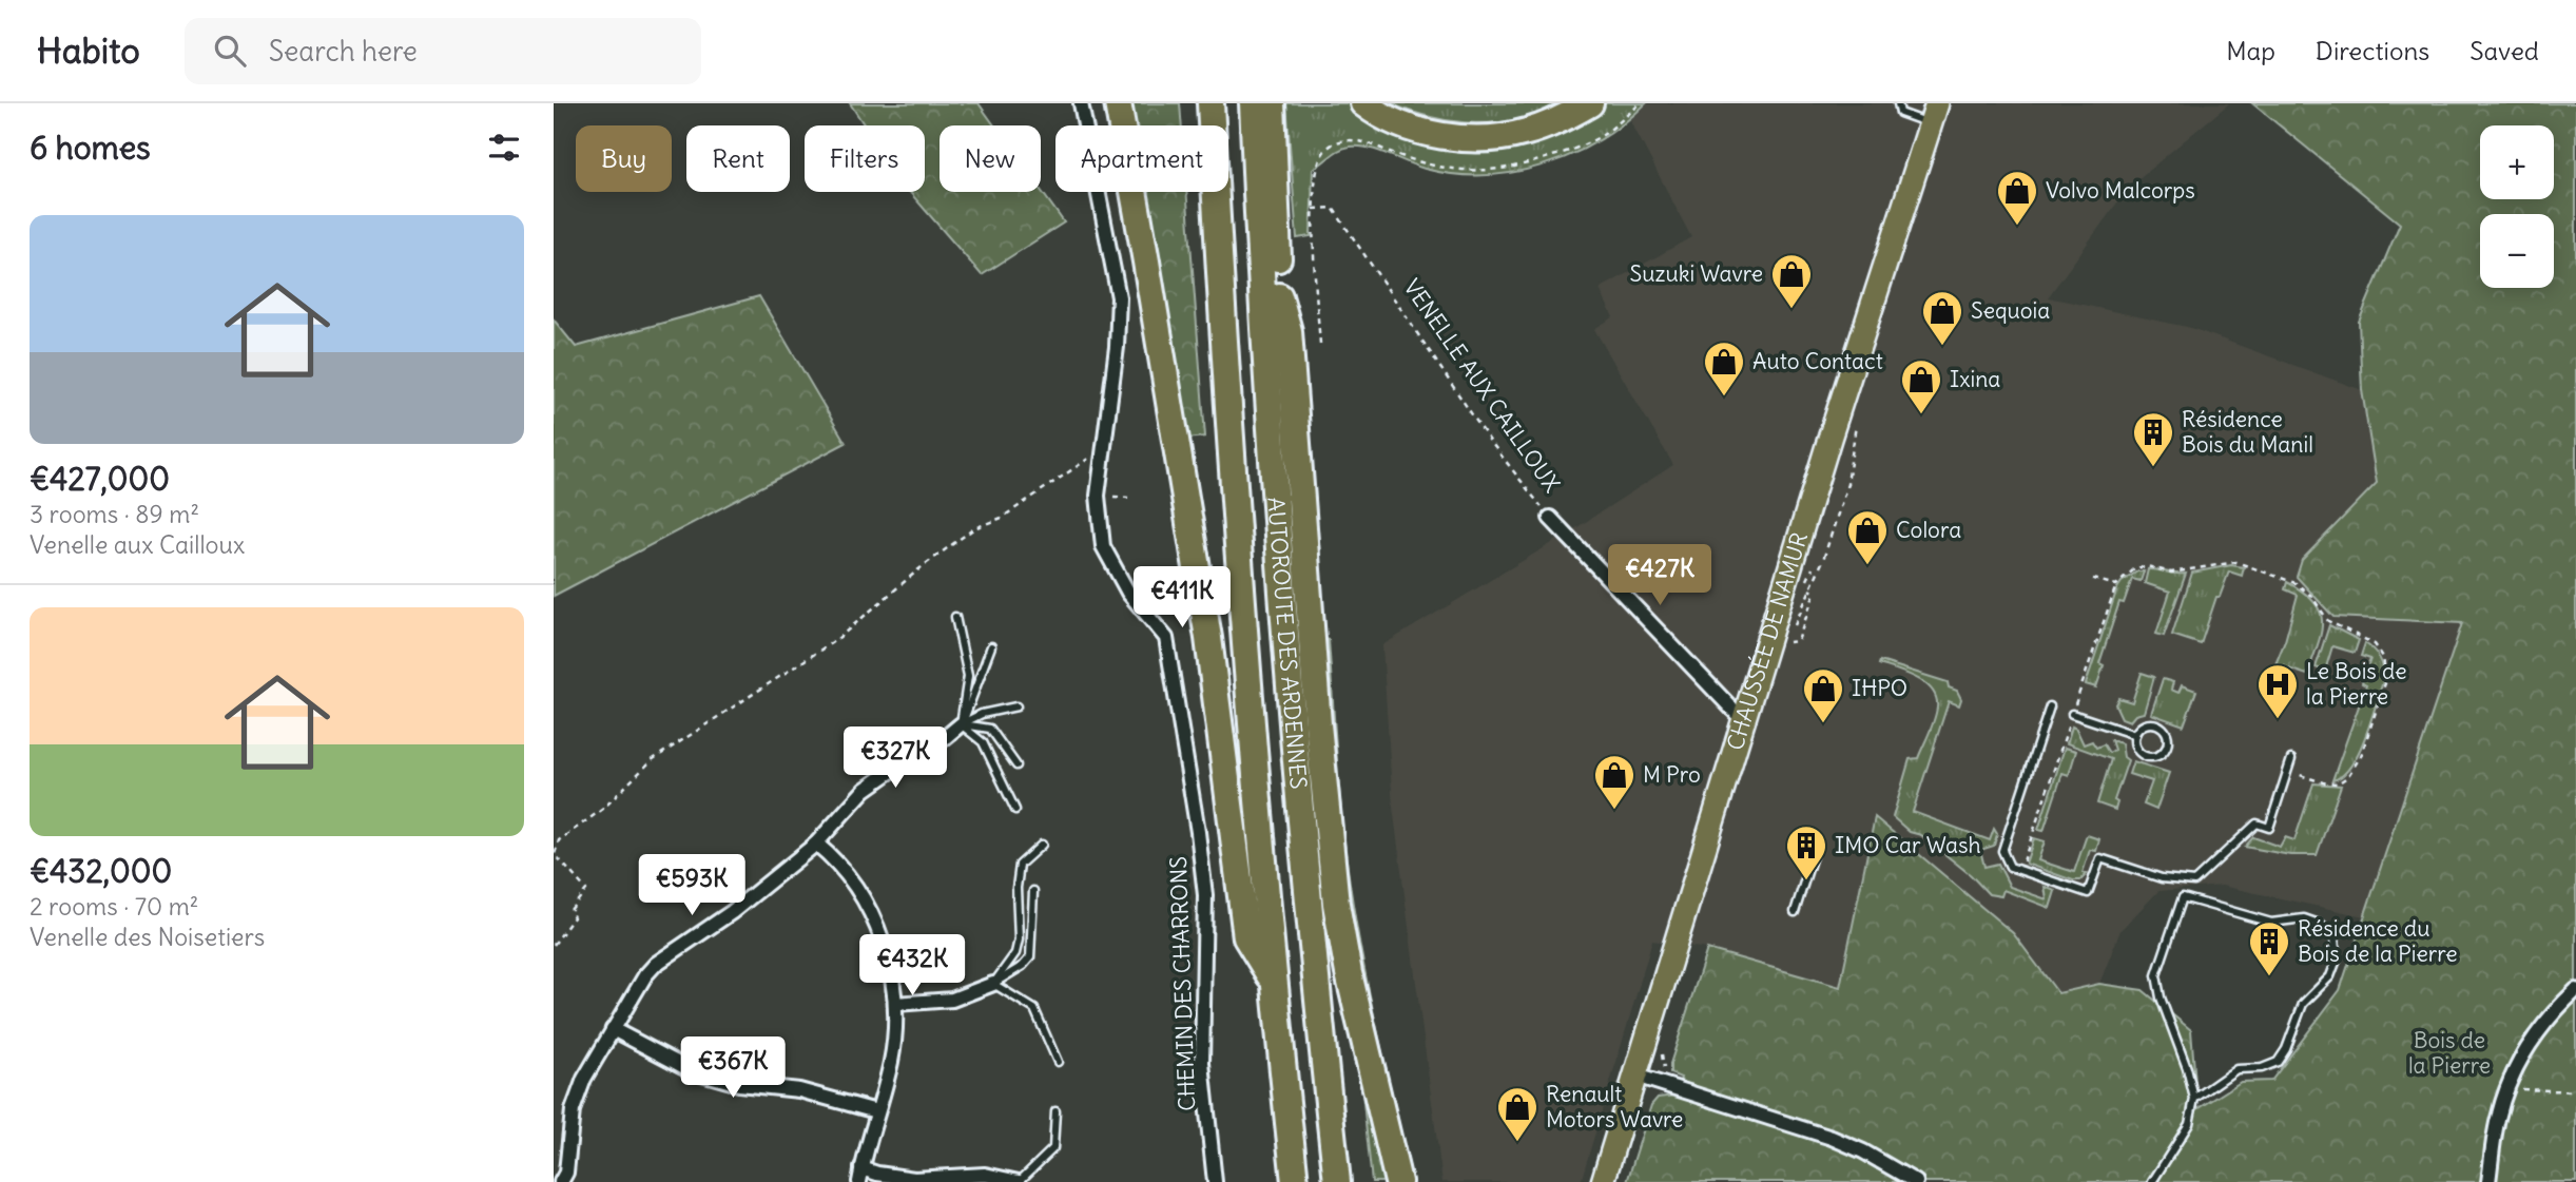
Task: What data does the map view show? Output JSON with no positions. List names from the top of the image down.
{
  "streets": {
    "highway": ["AUTOROUTE DES ARDENNES"],
    "main road": ["CHAUSSÉE DE NAMUR"],
    "street": ["VENELLE AUX CAILLOUX", "CHEMIN DES CHARRONS"]
  },
  "crossings": [
    ["VENELLE AUX CAILLOUX", "CHAUSSÉE DE NAMUR"]
  ],
  "parks": ["Bois de la Pierre"],
  "places": {
    "shop": [
      "Volvo Malcorps",
      "Suzuki Wavre",
      "Sequoia",
      "Auto Contact",
      "Ixina",
      "Colora",
      "IHPO",
      "M Pro",
      "Renault Motors Wavre"
    ],
    "building": ["Résidence Bois du Manil", "IMO Car Wash", "Résidence du Bois de la Pierre"],
    "hospital": ["Le Bois de la Pierre"]
  },
  "page": {
    "header": "Habito",
    "search": "Search here",
    "nav": ["Map", "Directions", "Saved"],
    "heading": "6 homes",
    "map_buttons": ["+", "−"],
    "chip": [
      "Buy",
      "Rent",
      "Filters",
      "New",
      "Apartment"
    ],
    "list": [
      {
        "name": "€427,000",
        "note": "3 rooms · 89 m² · Venelle aux Cailloux"
      },
      {
        "name": "€432,000",
        "note": "2 rooms · 70 m² · Venelle des Noisetiers"
      }
    ],
    "price": [
      "€427K",
      "€411K",
      "€327K",
      "€593K",
      "€432K",
      "€367K"
    ]
  }
}
